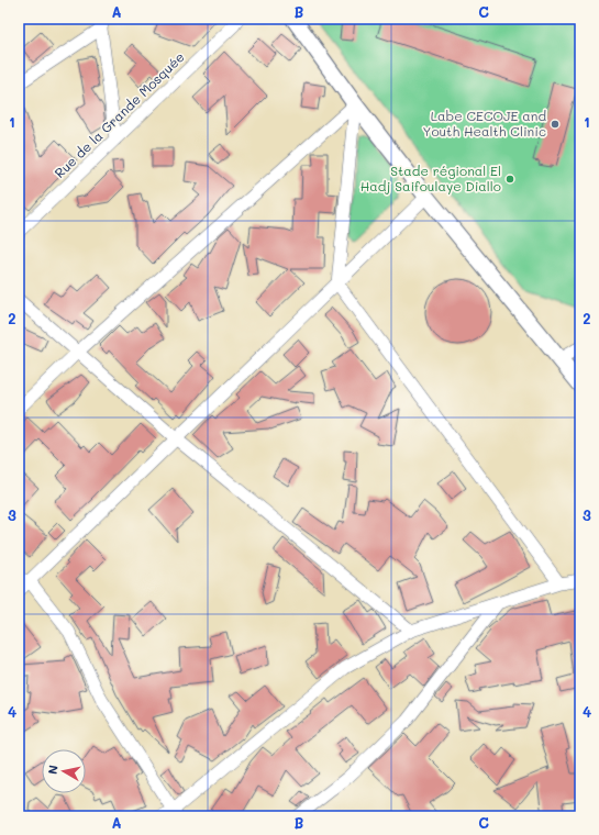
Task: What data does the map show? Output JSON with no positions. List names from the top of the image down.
{
  "streets": {
    "street": ["Rue de la Grande Mosquée"]
  },
  "places": ["Labe CECOJE and Youth Health Clinic", "Stade régional El Hadj Saifoulaye Diallo"],
  "north": "left",
  "grid": {
    "columns": ["A", "B", "C"],
    "rows": [
      "1",
      "2",
      "3",
      "4"
    ]
  }
}
